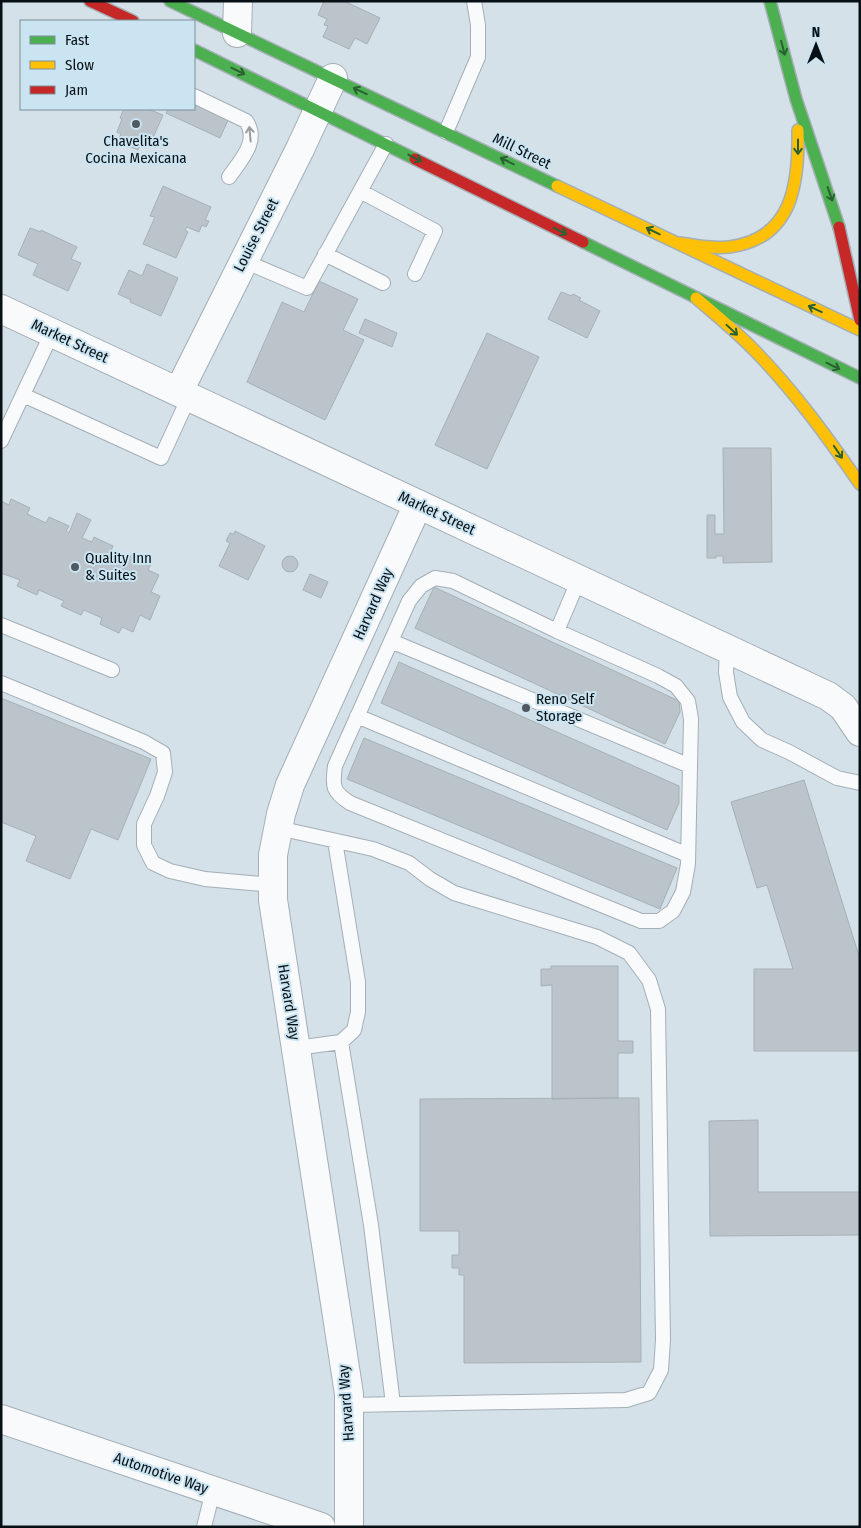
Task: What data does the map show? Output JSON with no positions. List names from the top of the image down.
{
  "streets": {
    "main road": ["Mill Street"],
    "street": [
      "Louise Street",
      "Market Street",
      "Harvard Way",
      "Automotive Way"
    ]
  },
  "crossings": [
    ["Mill Street", "Louise Street"],
    ["Louise Street", "Market Street"],
    ["Market Street", "Harvard Way"]
  ],
  "places": ["Chavelita's Cocina Mexicana", "Quality Inn & Suites", "Reno Self Storage"],
  "legend": ["Fast", "Slow", "Jam"],
  "north": "top"
}
